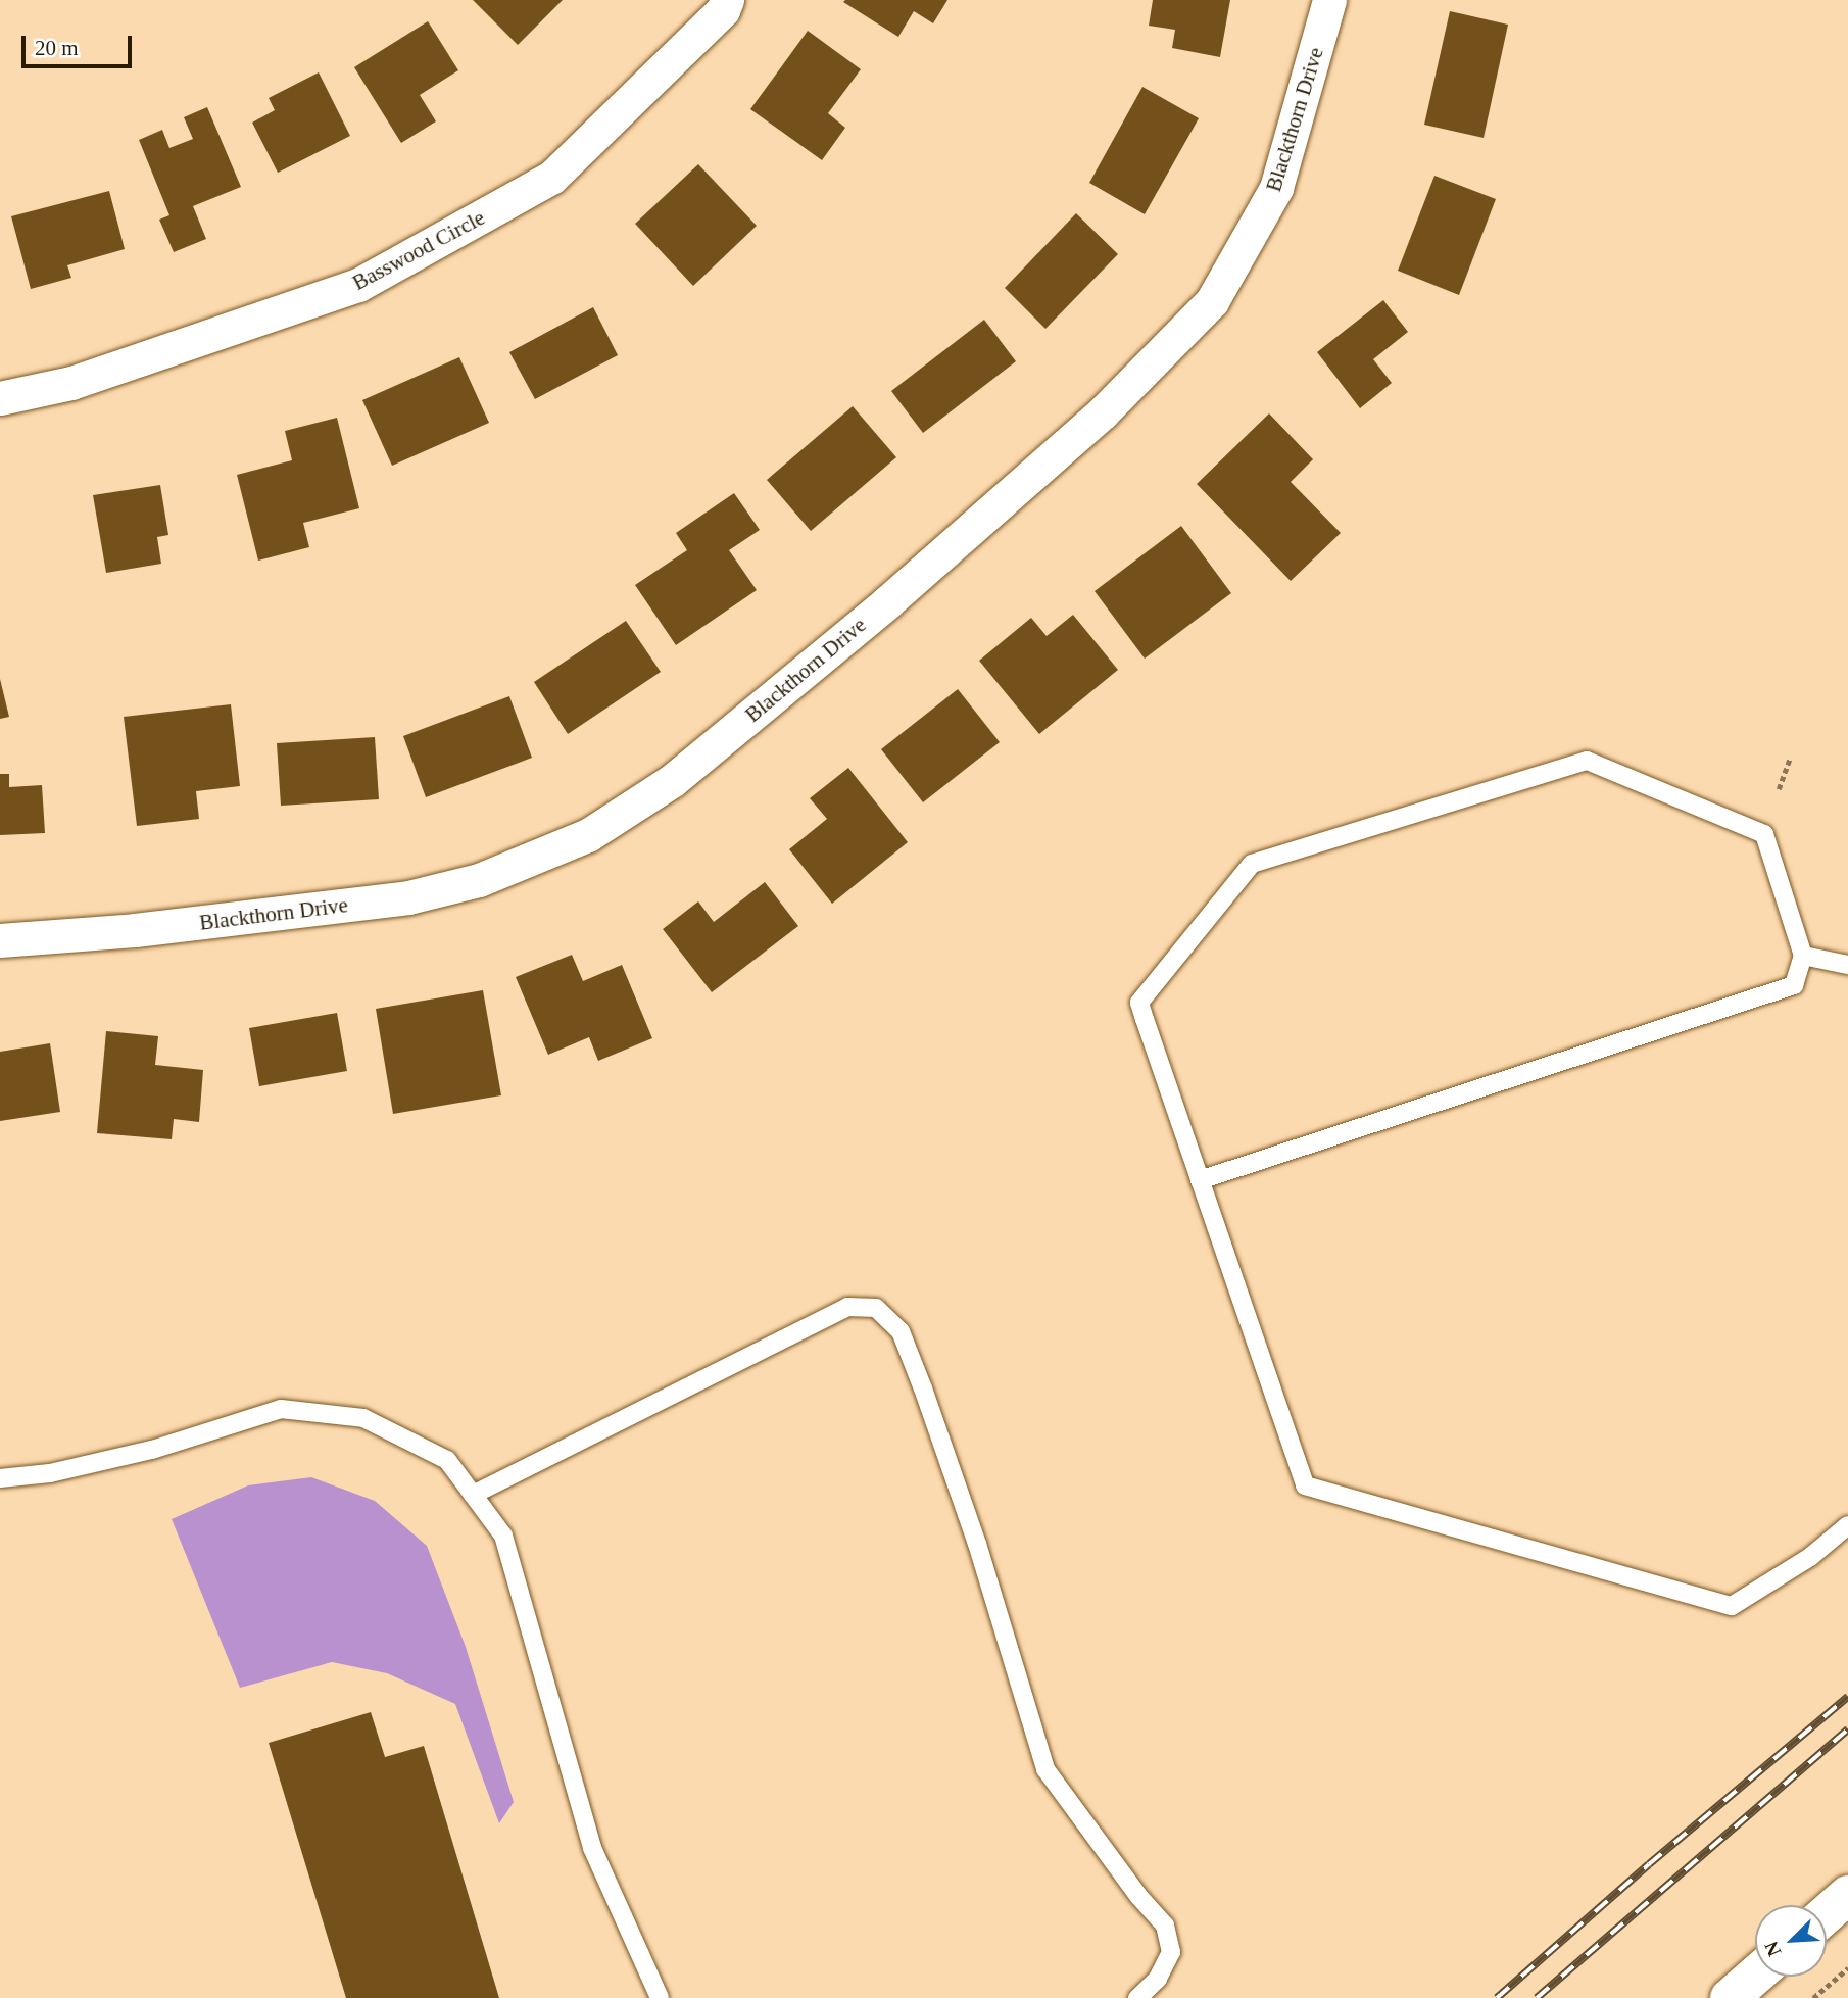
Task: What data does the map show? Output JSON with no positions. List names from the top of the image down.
{
  "streets": {
    "street": ["Blackthorn Drive", "Basswood Circle"]
  },
  "scale_bar": "20 m",
  "north": "bottom left"
}
